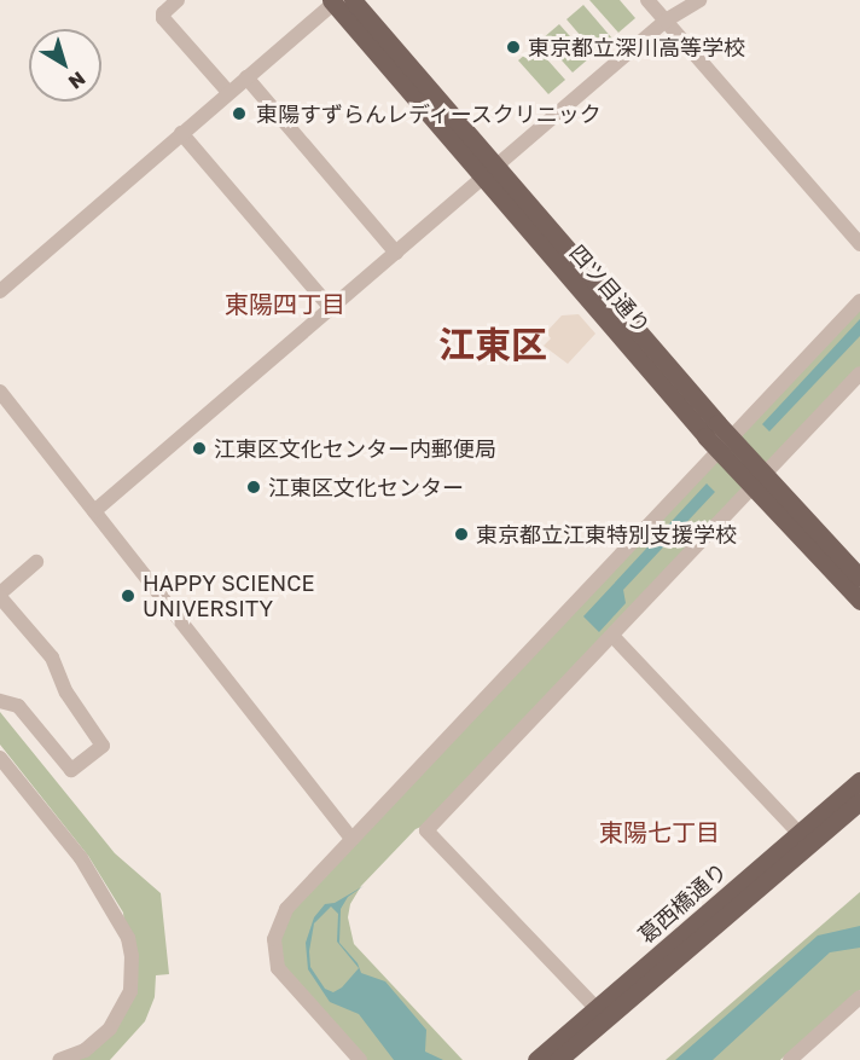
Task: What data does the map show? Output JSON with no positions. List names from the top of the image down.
{
  "streets": {
    "main road": ["四ツ目通り", "葛西橋通り"]
  },
  "districts": ["東陽四丁目", "江東区", "東陽七丁目"],
  "places": [
    "東京都立深川高等学校",
    "東陽すずらんレディースクリニック",
    "江東区文化センター内郵便局",
    "江東区文化センター",
    "東京都立江東特別支援学校",
    "HAPPY SCIENCE UNIVERSITY"
  ],
  "north": "bottom right"
}
